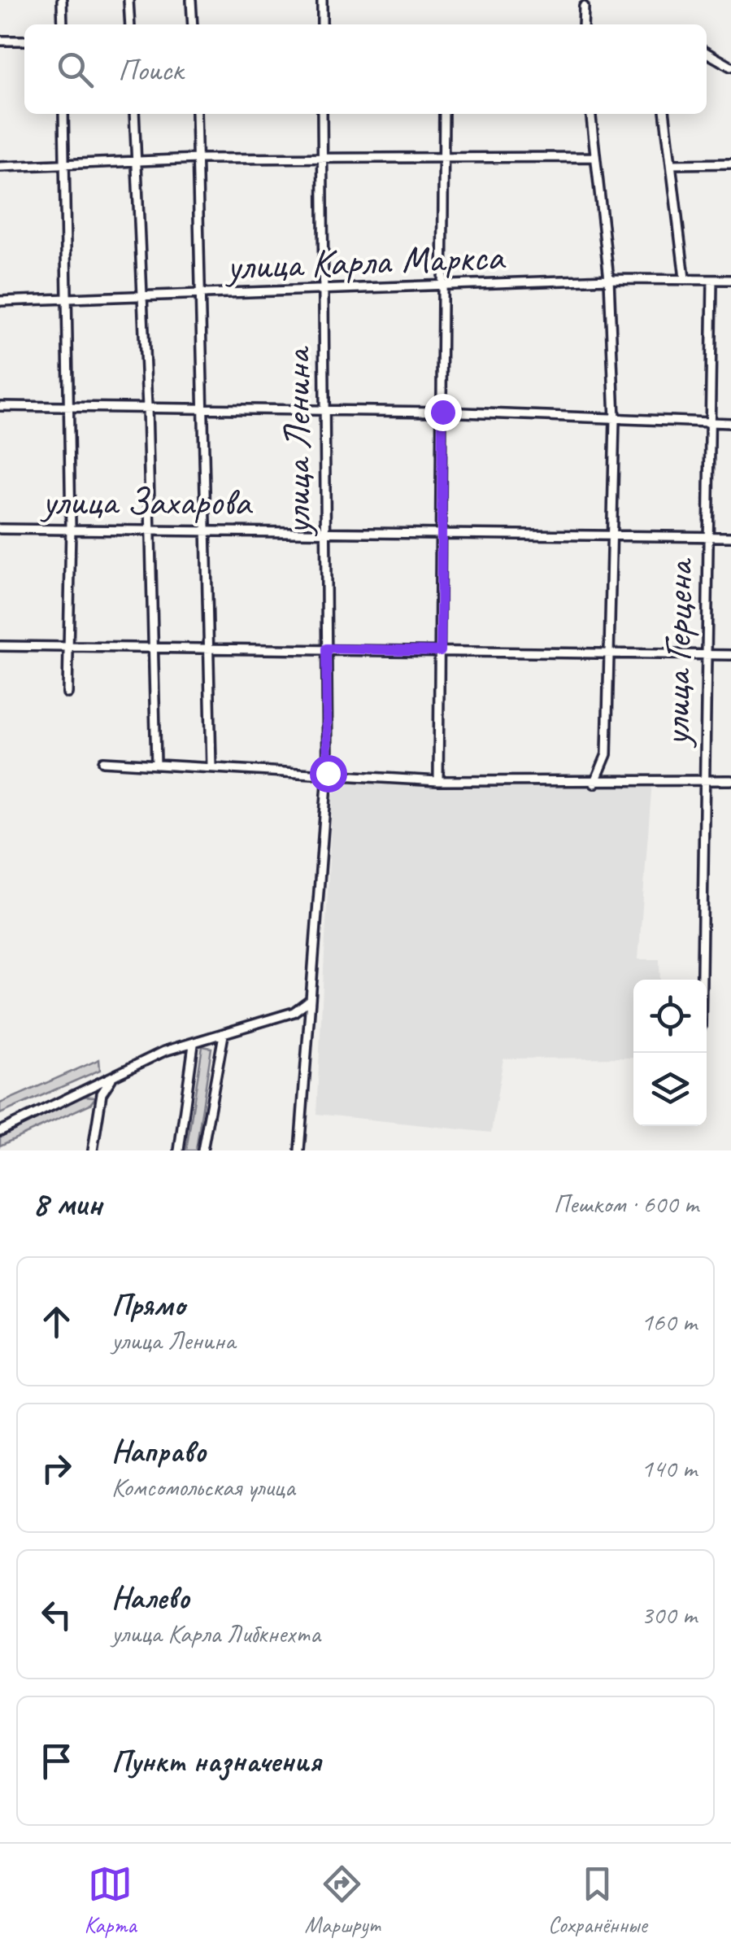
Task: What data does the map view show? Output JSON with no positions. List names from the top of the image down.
{
  "streets": {
    "street": [
      "улица Карла Маркса",
      "улица Ленина",
      "улица Захарова",
      "улица Герцена"
    ]
  },
  "crossings": [
    ["улица Карла Маркса", "улица Ленина"],
    ["улица Карла Маркса", "улица Герцена"],
    ["улица Ленина", "улица Захарова"],
    ["улица Захарова", "улица Герцена"]
  ],
  "page": {
    "search": "Поиск",
    "heading": ["8 мин", "Пешком · 600 m"],
    "list": [
      ["Прямо", "улица Ленина", "160 m"],
      ["Направо", "Комсомольская улица", "140 m"],
      ["Налево", "улица Карла Либкнехта", "300 m"],
      "Пункт назначения"
    ],
    "nav": ["Карта", "Маршрут", "Сохранённые"]
  }
}
